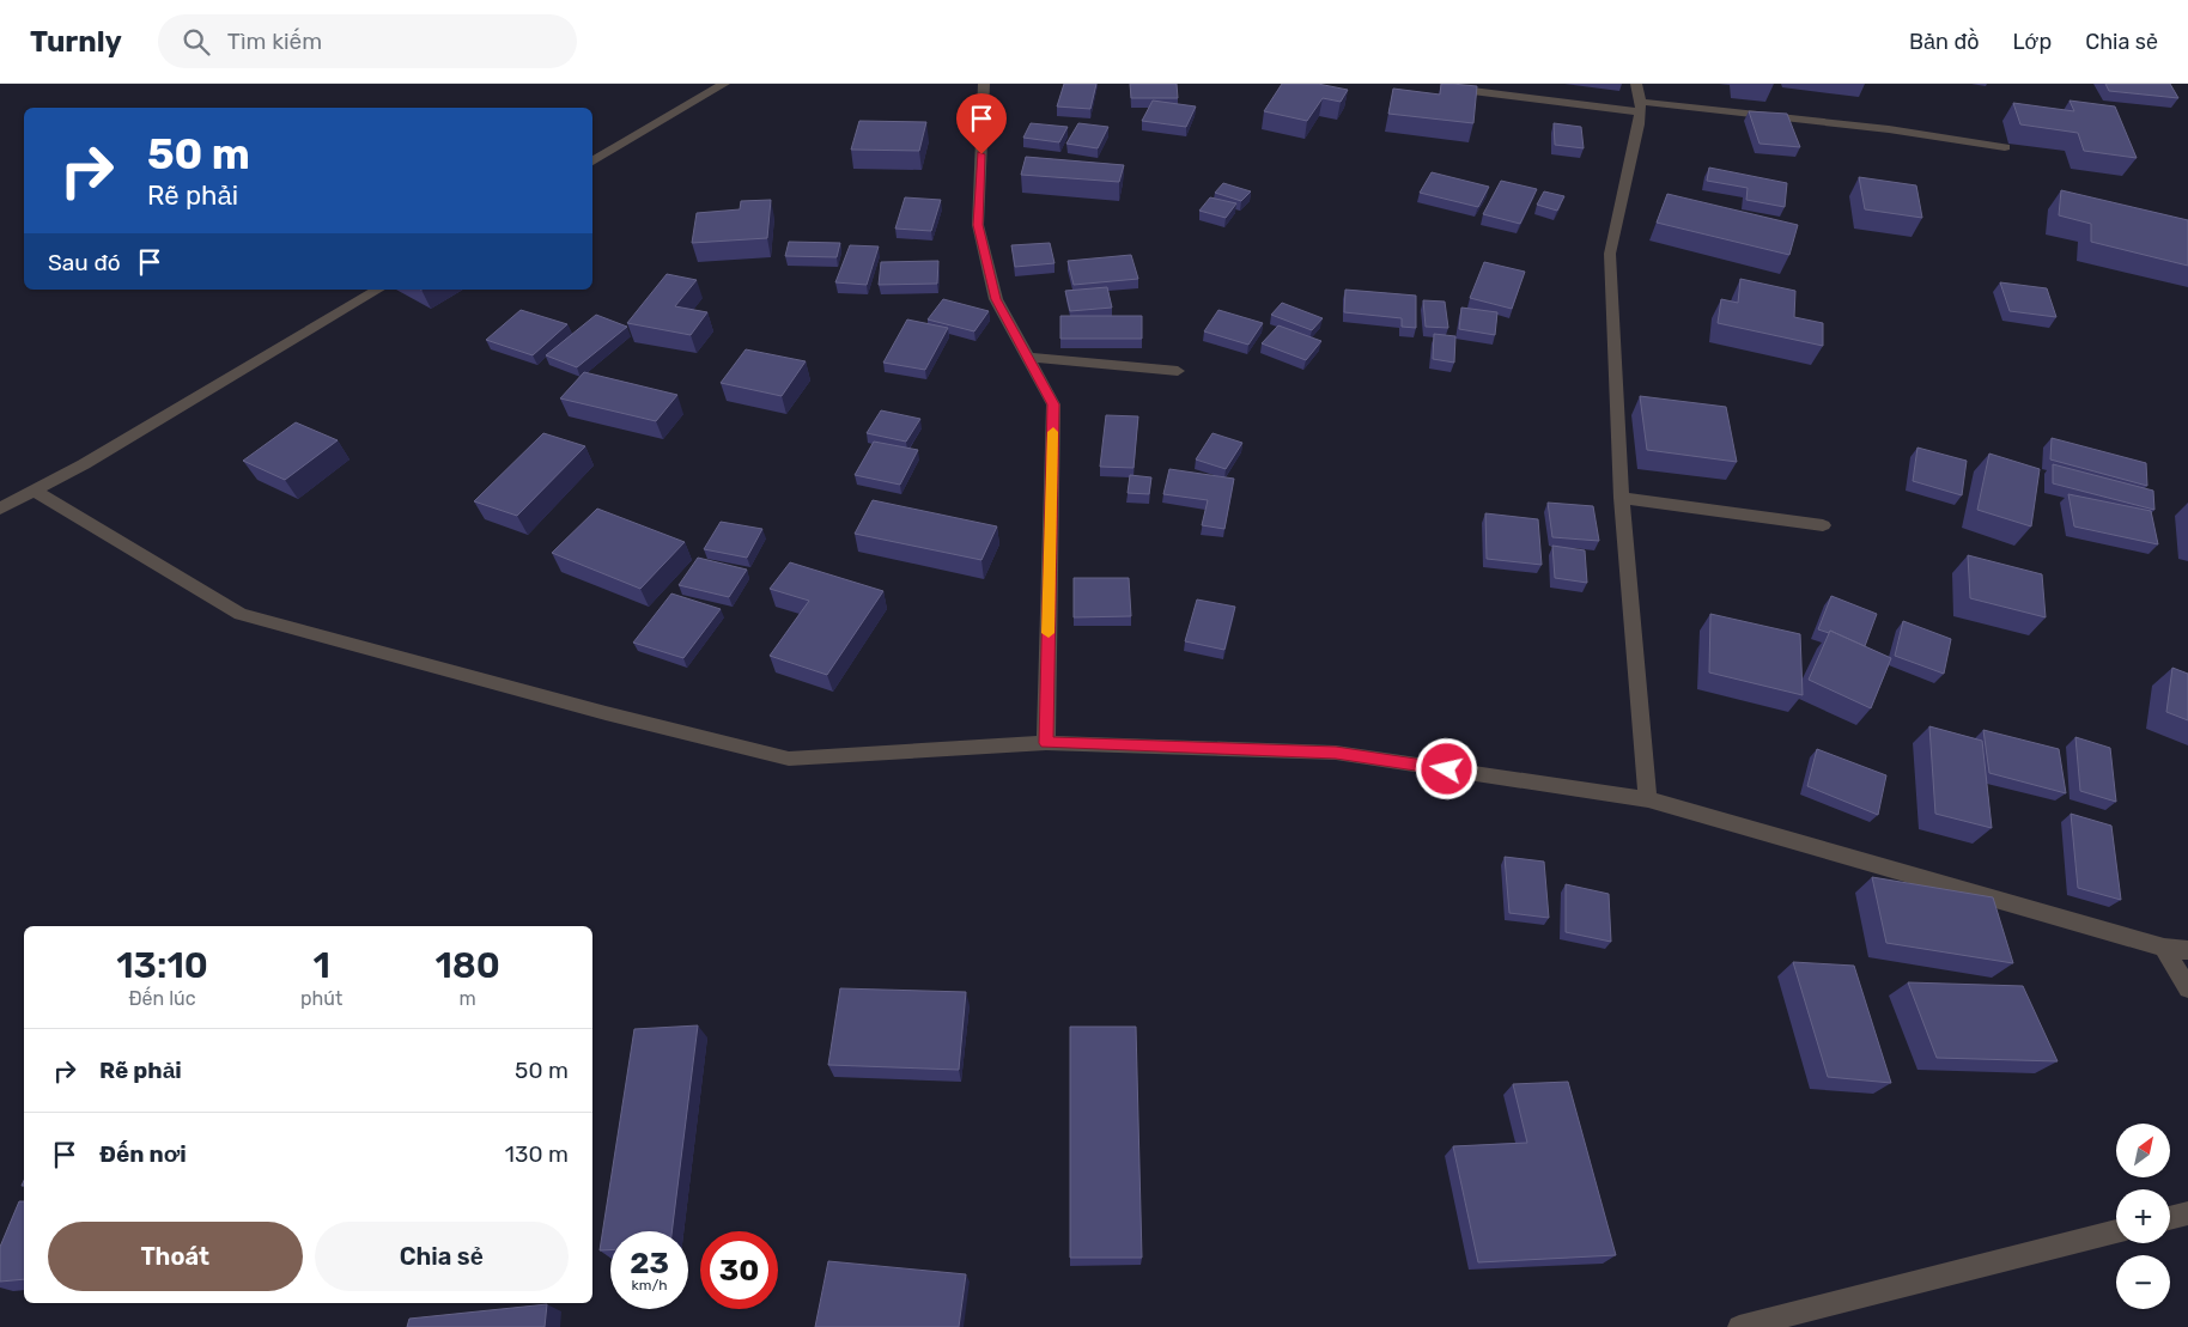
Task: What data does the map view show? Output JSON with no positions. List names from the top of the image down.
{
  "north": "top right",
  "page": {
    "header": "Turnly",
    "search": "Tìm kiếm",
    "nav": ["Bản đồ", "Lớp", "Chia sẻ"],
    "turn": ["50 m", "Rẽ phải"],
    "then": "Sau đó",
    "eta": [
      "13:10",
      "Đến lúc",
      "1",
      "phút",
      "180",
      "m"
    ],
    "list": [
      {
        "name": "Rẽ phải",
        "value": "50 m"
      },
      {
        "name": "Đến nơi",
        "value": "130 m"
      }
    ],
    "map_buttons": ["+", "−"],
    "buttons": ["Thoát", "Chia sẻ"],
    "speed": "23 km/h",
    "limit": "30"
  }
}
